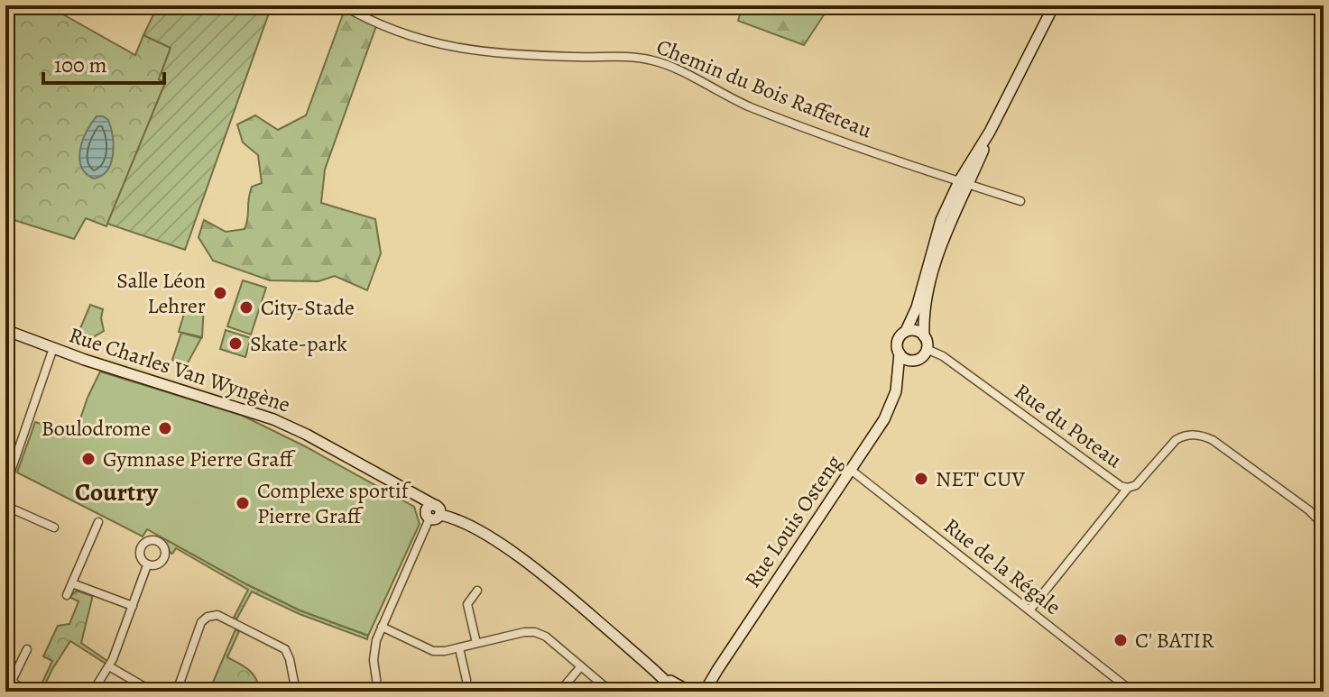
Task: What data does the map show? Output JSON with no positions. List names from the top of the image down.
{
  "streets": {
    "street": [
      "Chemin du Bois Raffeteau",
      "Rue Charles Van Wyngène",
      "Rue du Poteau",
      "Rue Louis Osteng",
      "Rue de la Régale"
    ]
  },
  "crossings": [
    ["Rue du Poteau", "Rue Louis Osteng"],
    ["Rue Louis Osteng", "Rue de la Régale"]
  ],
  "districts": ["Courtry"],
  "places": [
    "Salle Léon Lehrer",
    "City-Stade",
    "Skate-park",
    "Boulodrome",
    "Gymnase Pierre Graff",
    "NET' CUV",
    "Complexe sportif Pierre Graff",
    "C' BATIR"
  ],
  "scale_bar": "100 m"
}
